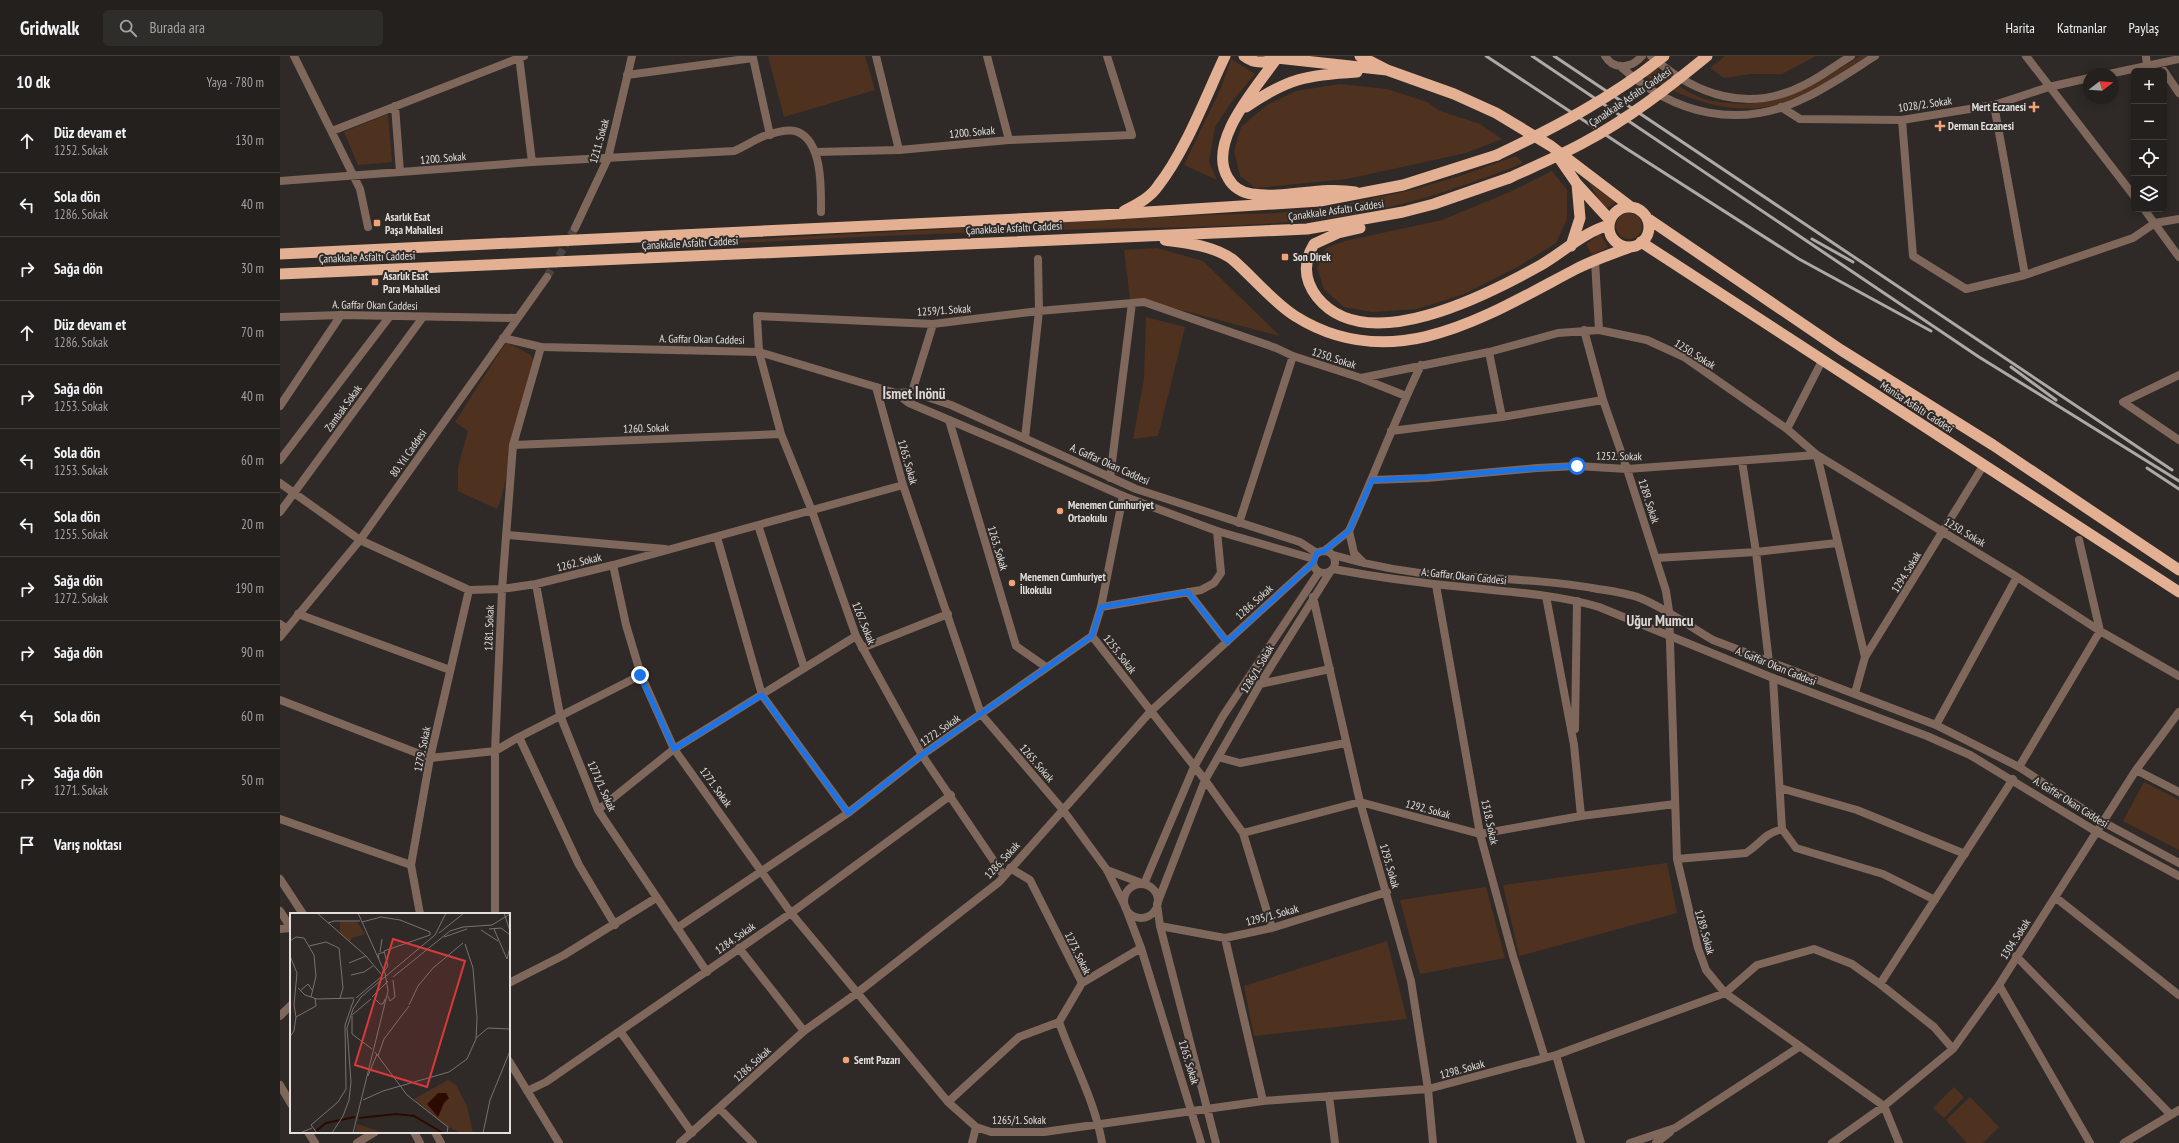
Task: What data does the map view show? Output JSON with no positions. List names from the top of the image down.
{
  "streets": {
    "highway": ["Çanakkale Asfaltı Caddesi", "Manisa Asfaltı Caddesi"],
    "street": [
      "1028/2. Sokak",
      "1200. Sokak",
      "1211. Sokak",
      "A. Gaffar Okan Caddesi",
      "1259/1. Sokak",
      "1250. Sokak",
      "Zambak Sokak",
      "1260. Sokak",
      "80. Yıl Caddesi",
      "1252. Sokak",
      "1265. Sokak",
      "1289. Sokak",
      "1263. Sokak",
      "1262. Sokak",
      "1294. Sokak",
      "1286. Sokak",
      "1267. Sokak",
      "1281. Sokak",
      "1255. Sokak",
      "1286/1. Sokak",
      "1272. Sokak",
      "1279. Sokak",
      "1271/1. Sokak",
      "1271. Sokak",
      "1292. Sokak",
      "1318. Sokak",
      "1295. Sokak",
      "1295/1. Sokak",
      "1284. Sokak",
      "1304. Sokak",
      "1273. Sokak",
      "1298. Sokak",
      "1265/1. Sokak"
    ]
  },
  "crossings": [
    ["1200. Sokak", "1211. Sokak"],
    ["A. Gaffar Okan Caddesi", "Zambak Sokak"],
    ["A. Gaffar Okan Caddesi", "80. Yıl Caddesi"],
    ["A. Gaffar Okan Caddesi", "1265. Sokak"],
    ["A. Gaffar Okan Caddesi", "1289. Sokak"],
    ["A. Gaffar Okan Caddesi", "1263. Sokak"],
    ["A. Gaffar Okan Caddesi", "1294. Sokak"],
    ["A. Gaffar Okan Caddesi", "1286. Sokak"],
    ["A. Gaffar Okan Caddesi", "1267. Sokak"],
    ["A. Gaffar Okan Caddesi", "1281. Sokak"],
    ["A. Gaffar Okan Caddesi", "1255. Sokak"],
    ["A. Gaffar Okan Caddesi", "1286/1. Sokak"],
    ["A. Gaffar Okan Caddesi", "1318. Sokak"],
    ["A. Gaffar Okan Caddesi", "1304. Sokak"],
    ["1259/1. Sokak", "1250. Sokak"],
    ["1259/1. Sokak", "1267. Sokak"],
    ["1250. Sokak", "1252. Sokak"],
    ["1250. Sokak", "1289. Sokak"],
    ["1250. Sokak", "1294. Sokak"],
    ["Manisa Asfaltı Caddesi", "1294. Sokak"],
    ["Zambak Sokak", "1262. Sokak"],
    ["1260. Sokak", "1267. Sokak"],
    ["1260. Sokak", "1281. Sokak"],
    ["80. Yıl Caddesi", "1262. Sokak"],
    ["1252. Sokak", "1289. Sokak"],
    ["1265. Sokak", "1262. Sokak"],
    ["1265. Sokak", "1286. Sokak"],
    ["1265. Sokak", "1255. Sokak"],
    ["1265. Sokak", "1286/1. Sokak"],
    ["1265. Sokak", "1272. Sokak"],
    ["1265. Sokak", "1295/1. Sokak"],
    ["1265. Sokak", "1298. Sokak"],
    ["1265. Sokak", "1265/1. Sokak"],
    ["1289. Sokak", "1292. Sokak"],
    ["1289. Sokak", "1304. Sokak"],
    ["1289. Sokak", "1298. Sokak"],
    ["1263. Sokak", "1272. Sokak"],
    ["1262. Sokak", "1267. Sokak"],
    ["1262. Sokak", "1281. Sokak"],
    ["1262. Sokak", "1279. Sokak"],
    ["1262. Sokak", "1271/1. Sokak"],
    ["1262. Sokak", "1271. Sokak"],
    ["1286. Sokak", "1267. Sokak"],
    ["1286. Sokak", "1255. Sokak"],
    ["1286. Sokak", "1271. Sokak"],
    ["1286. Sokak", "1273. Sokak"],
    ["1286. Sokak", "1265/1. Sokak"],
    ["1267. Sokak", "1272. Sokak"],
    ["1267. Sokak", "1284. Sokak"],
    ["1255. Sokak", "1286/1. Sokak"],
    ["1255. Sokak", "1272. Sokak"],
    ["1286/1. Sokak", "1295. Sokak"],
    ["1272. Sokak", "1271/1. Sokak"],
    ["1272. Sokak", "1271. Sokak"],
    ["1271/1. Sokak", "1284. Sokak"],
    ["1271. Sokak", "1284. Sokak"],
    ["1271. Sokak", "1265/1. Sokak"],
    ["1292. Sokak", "1318. Sokak"],
    ["1292. Sokak", "1295. Sokak"],
    ["1318. Sokak", "1298. Sokak"],
    ["1295. Sokak", "1295/1. Sokak"],
    ["1295. Sokak", "1298. Sokak"],
    ["1298. Sokak", "1265/1. Sokak"]
  ],
  "districts": ["İsmet İnönü", "Uğur Mumcu"],
  "places": {
    "health": ["Mert Eczanesi", "Derman Eczanesi"],
    "transit": ["Asarlık Esat Paşa Mahallesi", "Son Direk", "Asarlık Esat Para Mahallesi"],
    "other": ["Menemen Cumhuriyet Ortaokulu", "Menemen Cumhuriyet İlkokulu", "Semt Pazarı"]
  },
  "north": "right",
  "page": {
    "header": "Gridwalk",
    "search": "Burada ara",
    "nav": ["Harita", "Katmanlar", "Paylaş"],
    "heading": ["10 dk", "Yaya · 780 m"],
    "map_buttons": ["+", "−"],
    "list": [
      ["Düz devam et", "1252. Sokak", "130 m"],
      ["Sola dön", "1286. Sokak", "40 m"],
      ["Sağa dön", "30 m"],
      ["Düz devam et", "1286. Sokak", "70 m"],
      ["Sağa dön", "1253. Sokak", "40 m"],
      ["Sola dön", "1253. Sokak", "60 m"],
      ["Sola dön", "1255. Sokak", "20 m"],
      ["Sağa dön", "1272. Sokak", "190 m"],
      ["Sağa dön", "90 m"],
      ["Sola dön", "60 m"],
      ["Sağa dön", "1271. Sokak", "50 m"],
      "Varış noktası"
    ]
  }
}
